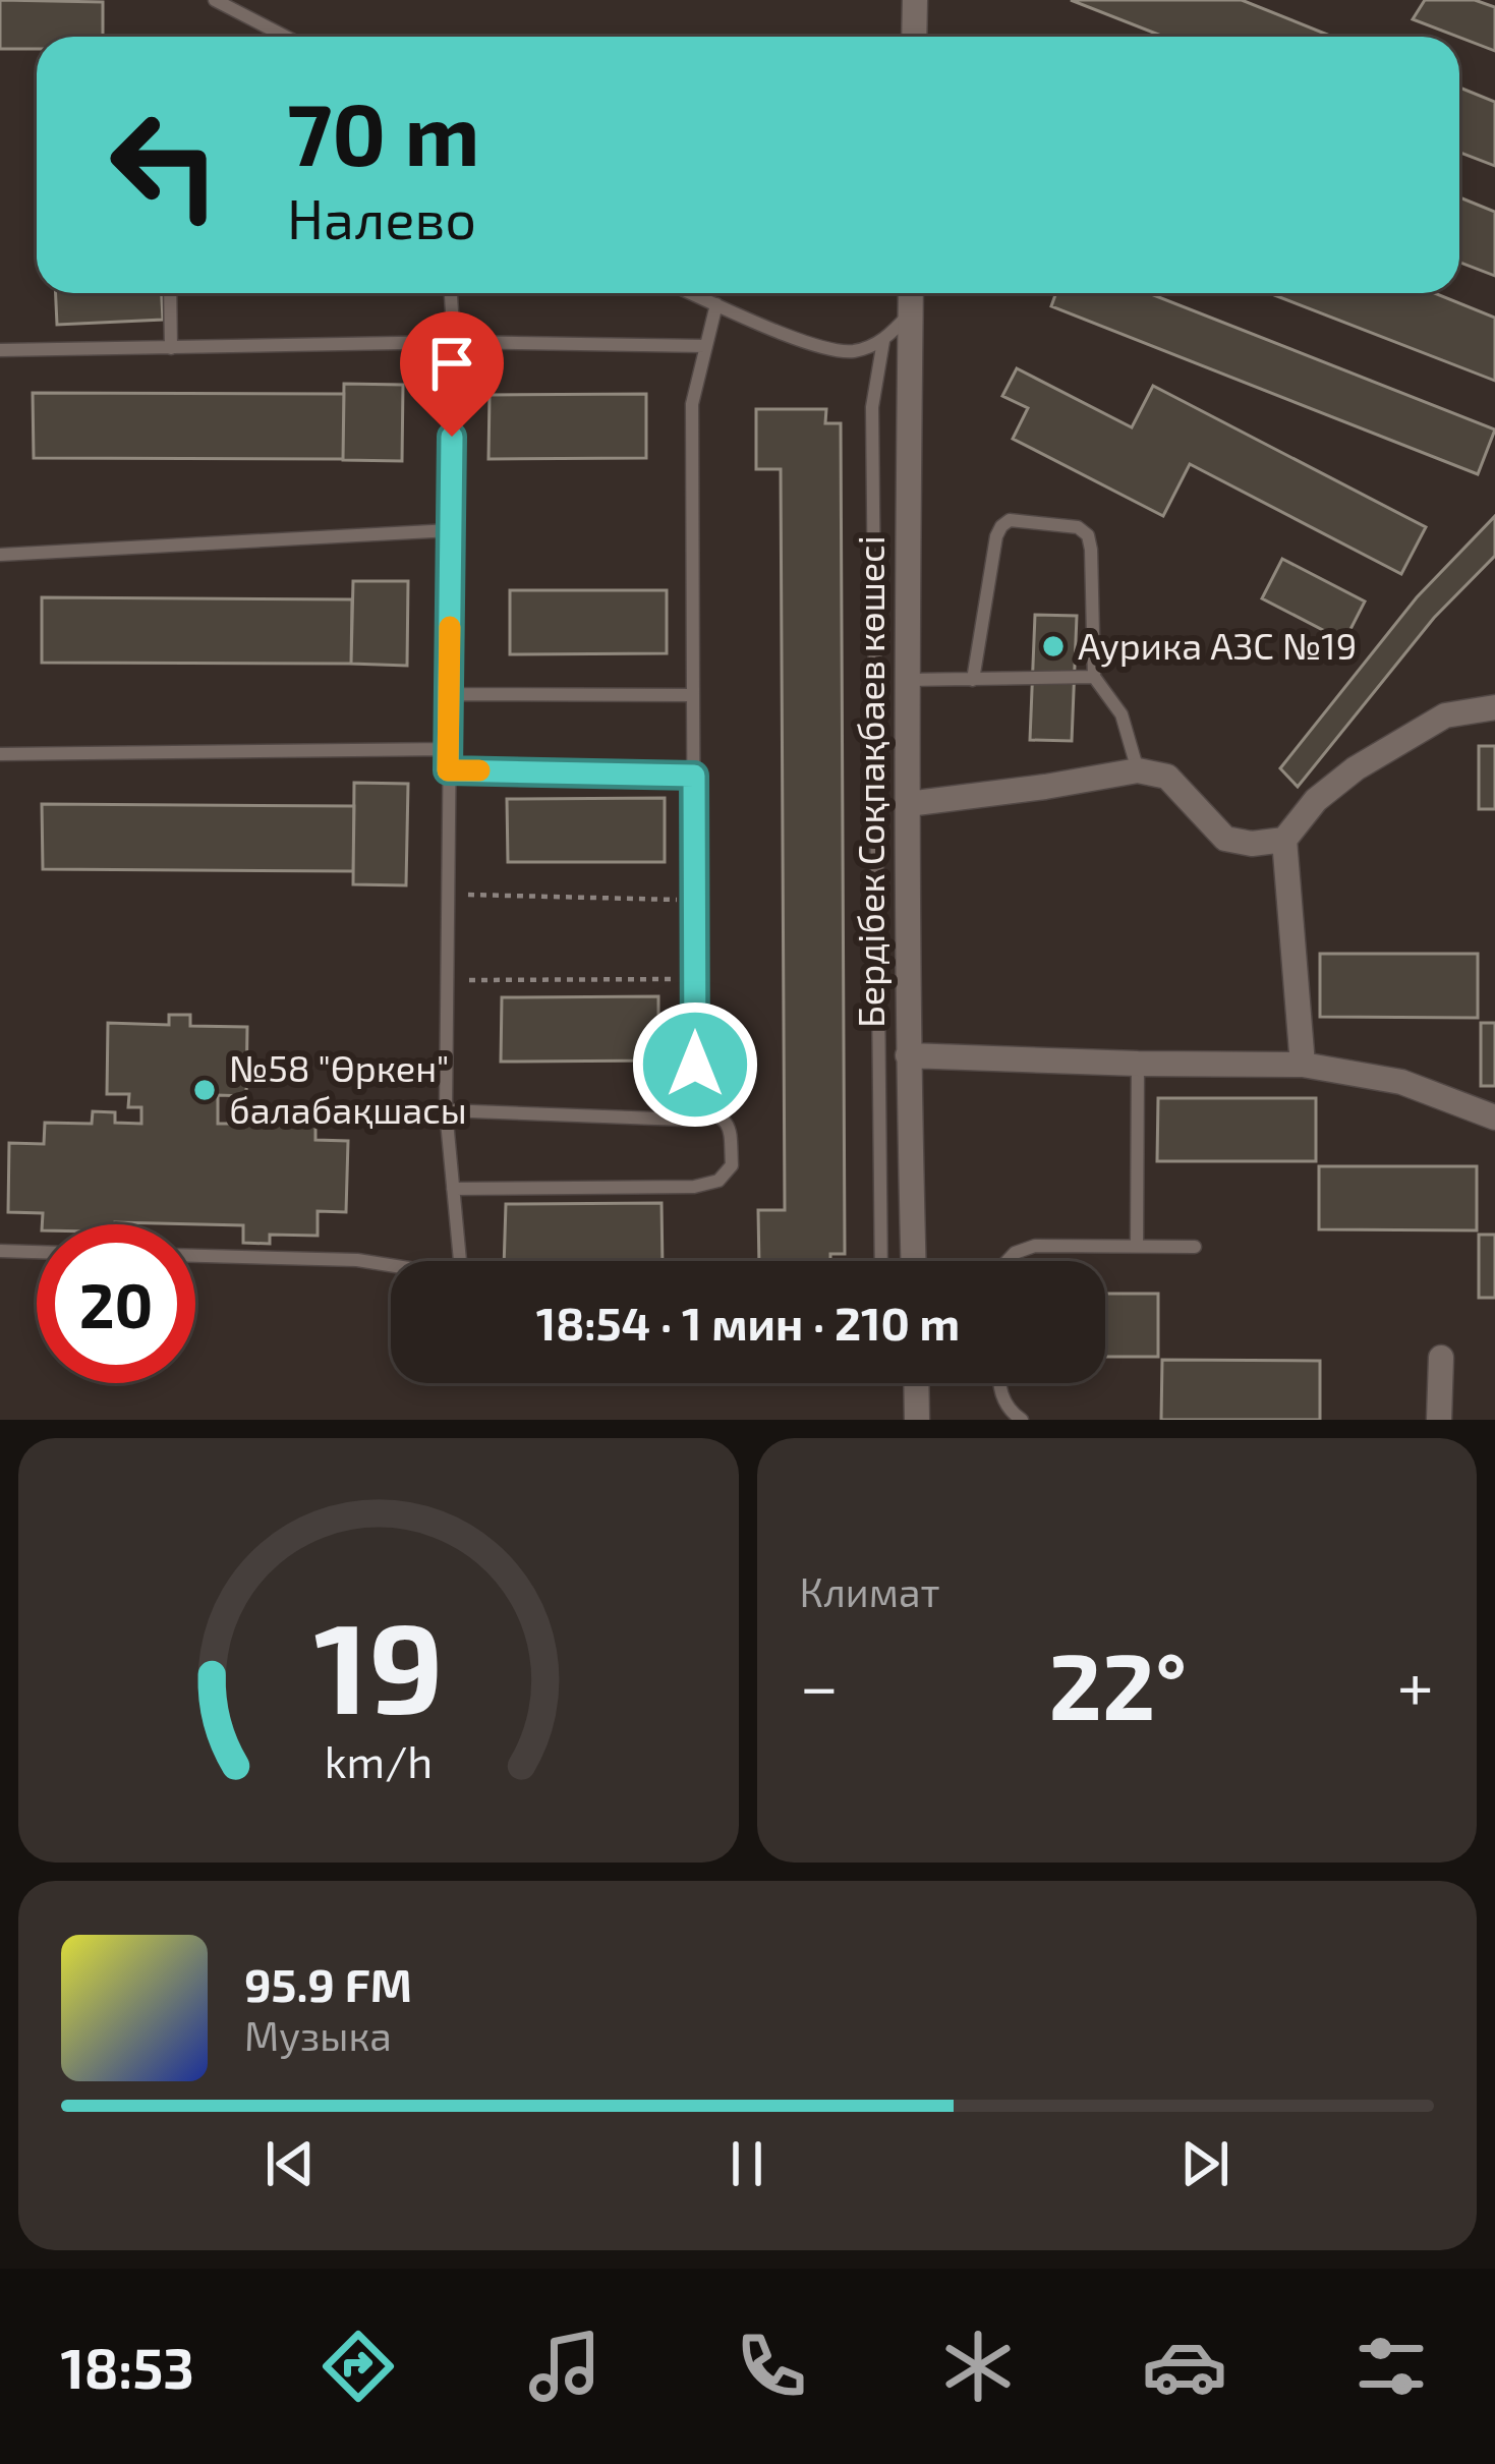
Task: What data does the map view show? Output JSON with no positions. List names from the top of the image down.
{
  "streets": {
    "street": ["Бердібек Соқпақбаев көшесі"]
  },
  "places": ["Аурика АЗС №19", "№58 \"Өркен\" балабақшасы"],
  "page": {
    "turn": ["70 m", "Налево"],
    "limit": "20",
    "trip": "18:54 · 1 мин · 210 m",
    "tile": "Климат",
    "heat": ["−", "22°", "+"],
    "song": ["95.9 FM", "Музыка"],
    "tabs": "18:53",
    "gauge": ["19", "km/h"]
  }
}
